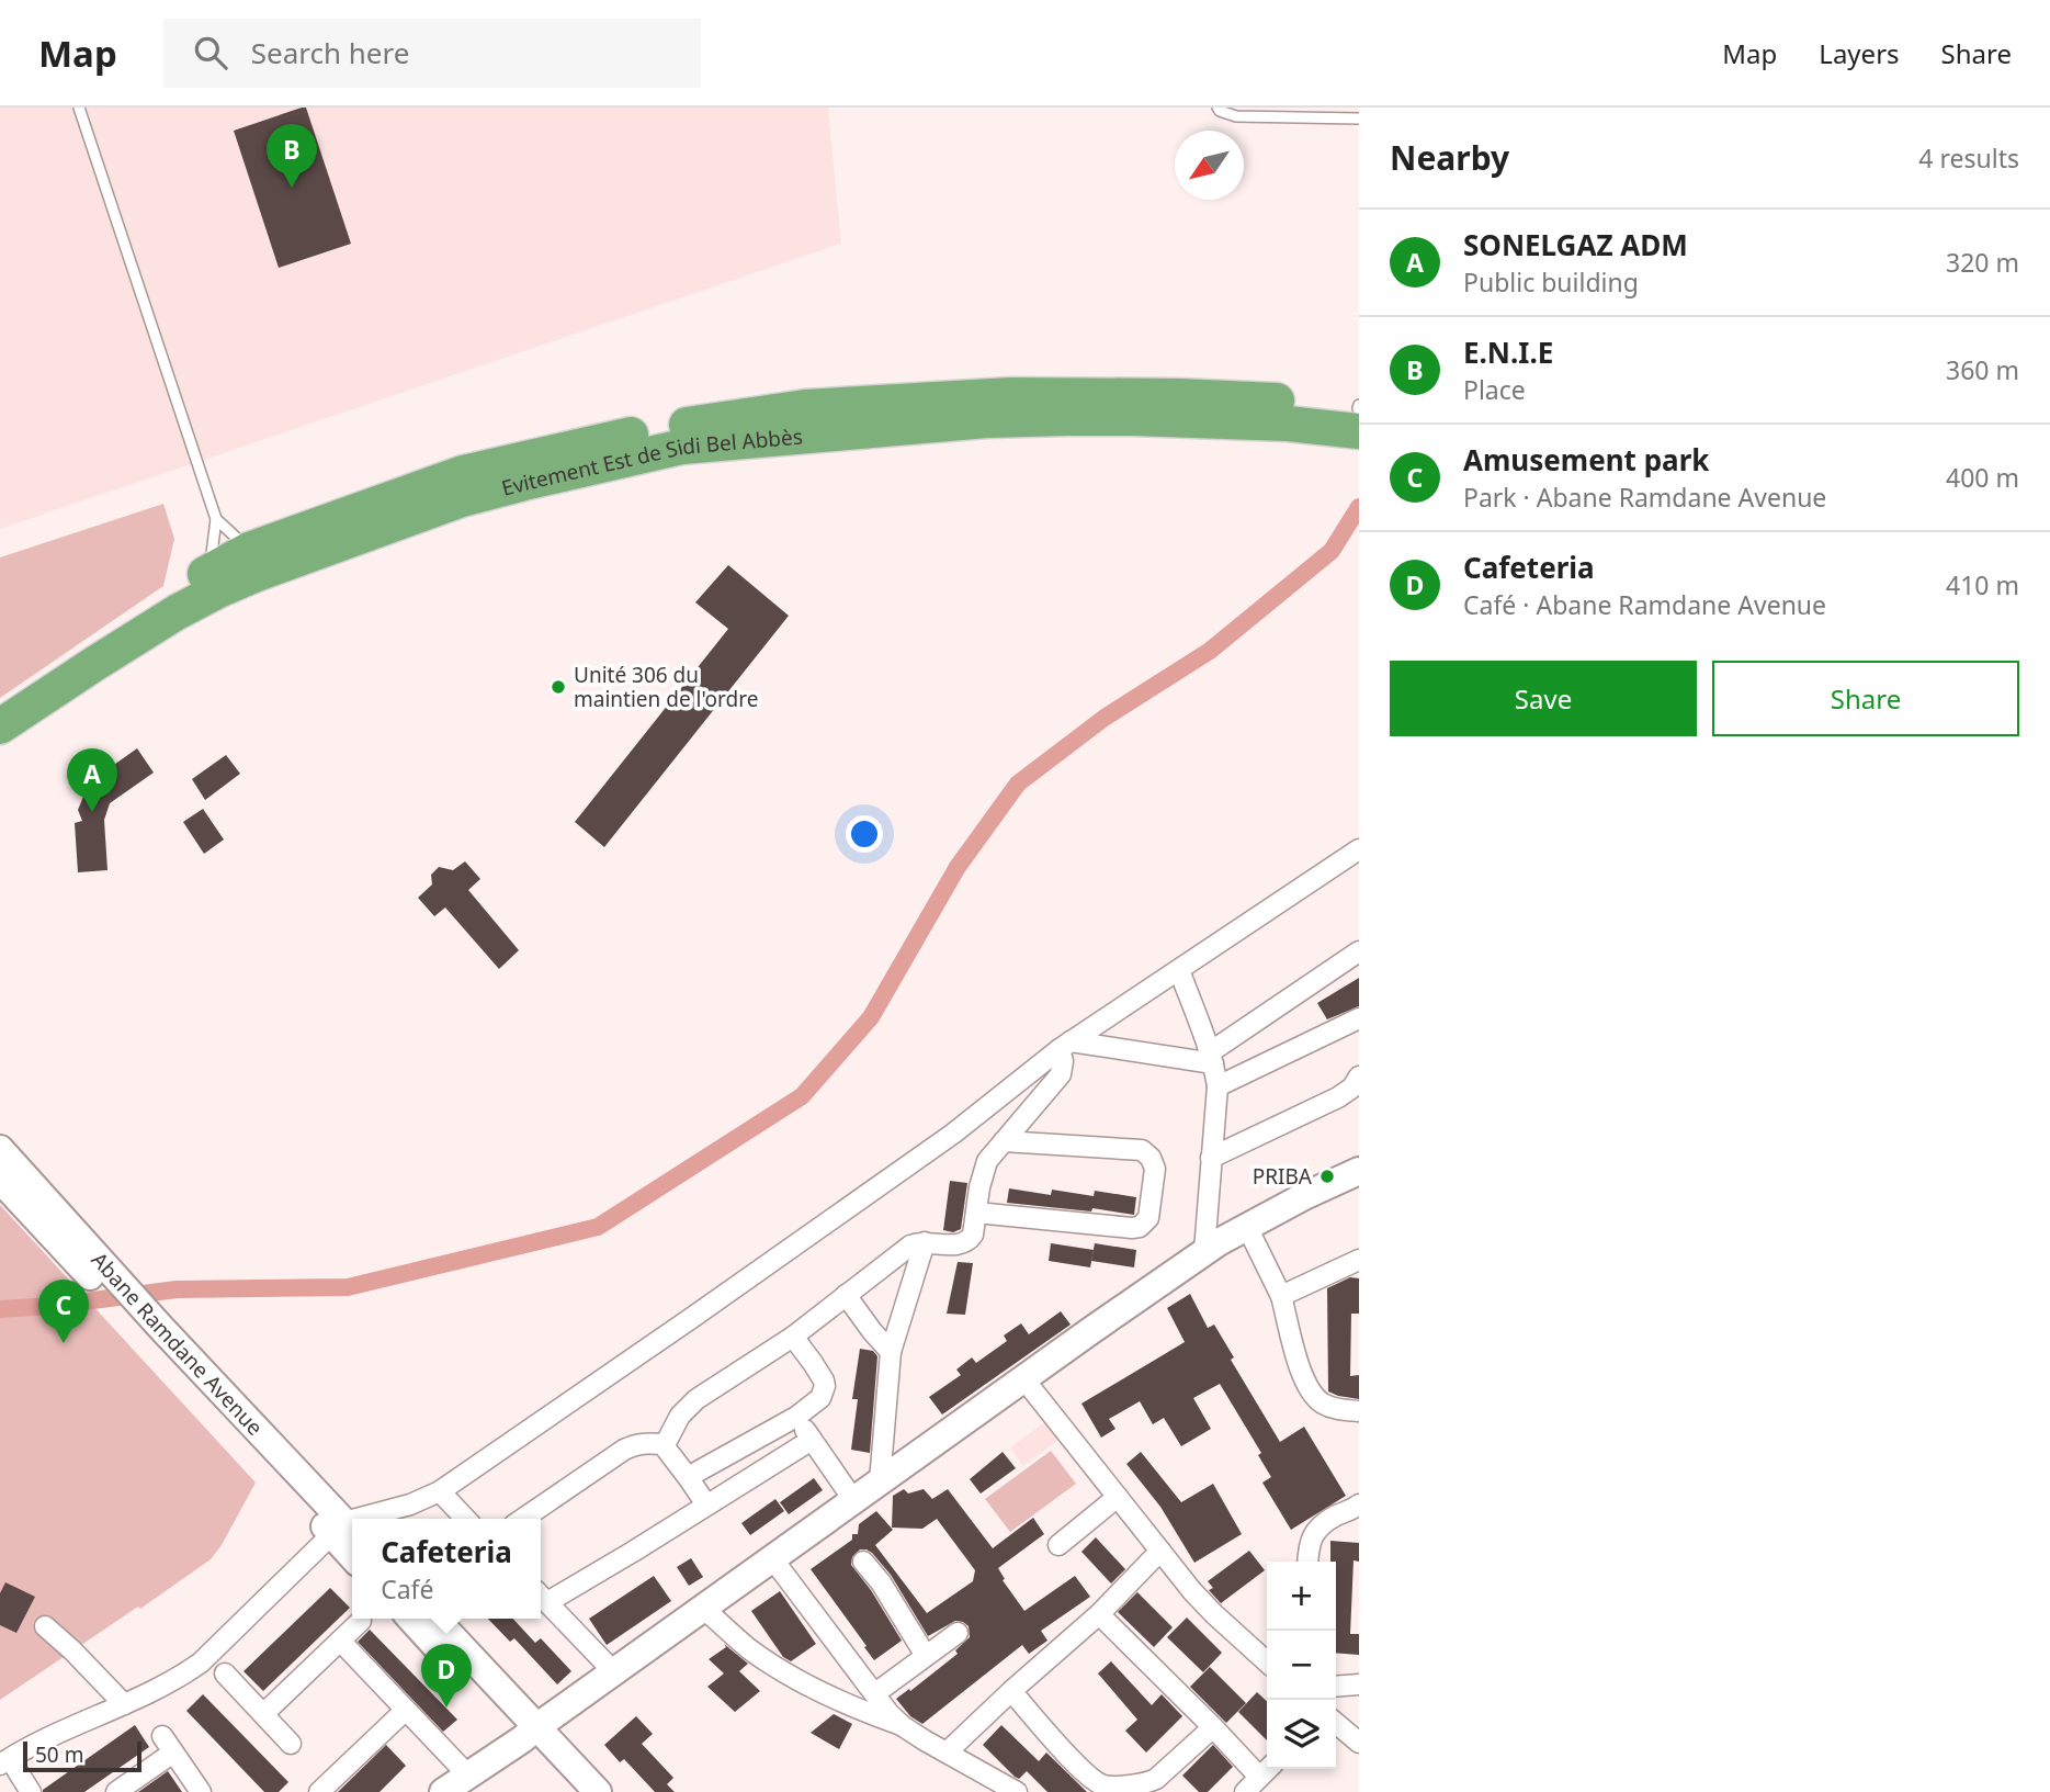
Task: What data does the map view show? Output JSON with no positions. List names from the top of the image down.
{
  "streets": {
    "highway": ["Evitement Est de Sidi Bel Abbès"],
    "main road": ["Abane Ramdane Avenue"]
  },
  "places": ["Unité 306 du maintien de l'ordre", "PRIBA"],
  "scale_bar": "50 m",
  "north": "bottom left",
  "page": {
    "header": "Map",
    "search": "Search here",
    "nav": ["Map", "Layers", "Share"],
    "heading": ["Nearby", "4 results"],
    "pins": [
      "B",
      "A",
      "C",
      "D"
    ],
    "list": [
      {
        "mark": "A",
        "name": "SONELGAZ ADM",
        "note": "Public building",
        "value": "320 m"
      },
      {
        "mark": "B",
        "name": "E.N.I.E",
        "note": "Place",
        "value": "360 m"
      },
      {
        "mark": "C",
        "name": "Amusement park",
        "note": "Park · Abane Ramdane Avenue",
        "value": "400 m"
      },
      {
        "mark": "D",
        "name": "Cafeteria",
        "note": "Café · Abane Ramdane Avenue",
        "value": "410 m"
      }
    ],
    "buttons": ["Save", "Share"],
    "popup": ["Cafeteria", "Café"],
    "map_buttons": ["+", "−"],
    "scale": "50 m"
  }
}
